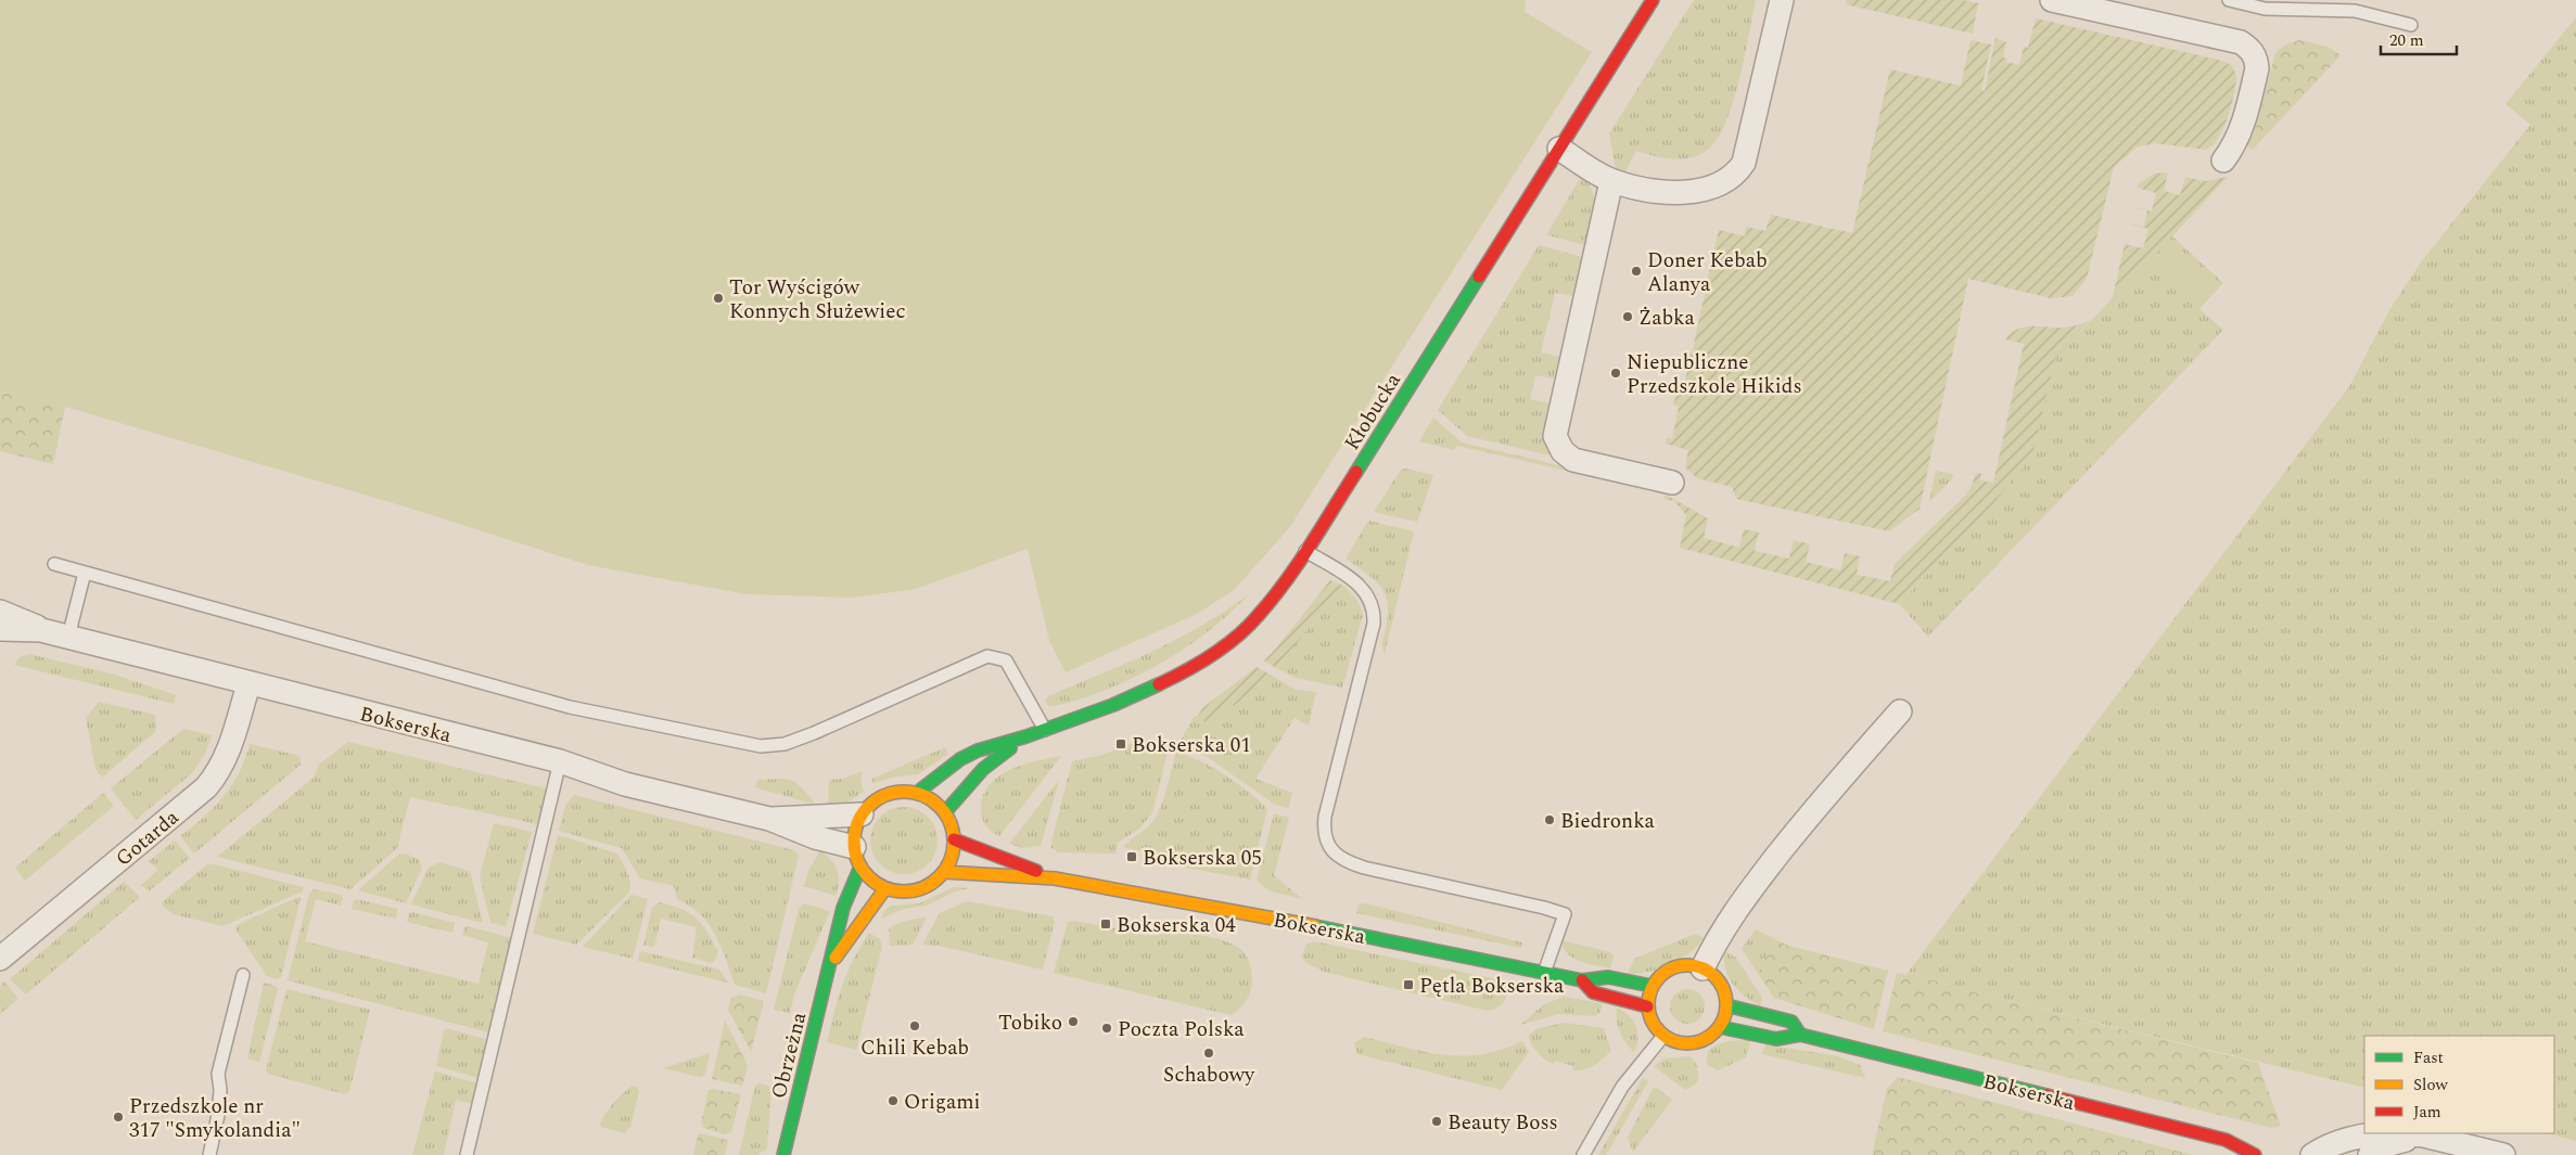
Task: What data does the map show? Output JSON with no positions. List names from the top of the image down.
{
  "streets": {
    "street": [
      "Kłobucka",
      "Bokserska",
      "Gotarda",
      "Obrzeżna"
    ]
  },
  "crossings": [
    ["Kłobucka", "Bokserska"],
    ["Kłobucka", "Obrzeżna"],
    ["Bokserska", "Gotarda"],
    ["Bokserska", "Obrzeżna"]
  ],
  "places": {
    "other": [
      "Doner Kebab Alanya",
      "Tor Wyścigów Konnych Służewiec",
      "Żabka",
      "Niepubliczne Przedszkole Hikids",
      "Biedronka",
      "Tobiko",
      "Chili Kebab",
      "Poczta Polska",
      "Schabowy",
      "Origami",
      "Przedszkole nr 317 \"Smykolandia\"",
      "Beauty Boss"
    ],
    "transit": [
      "Bokserska 01",
      "Bokserska 05",
      "Bokserska 04",
      "Pętla Bokserska"
    ]
  },
  "legend": ["Fast", "Slow", "Jam"],
  "scale_bar": "20 m"
}
